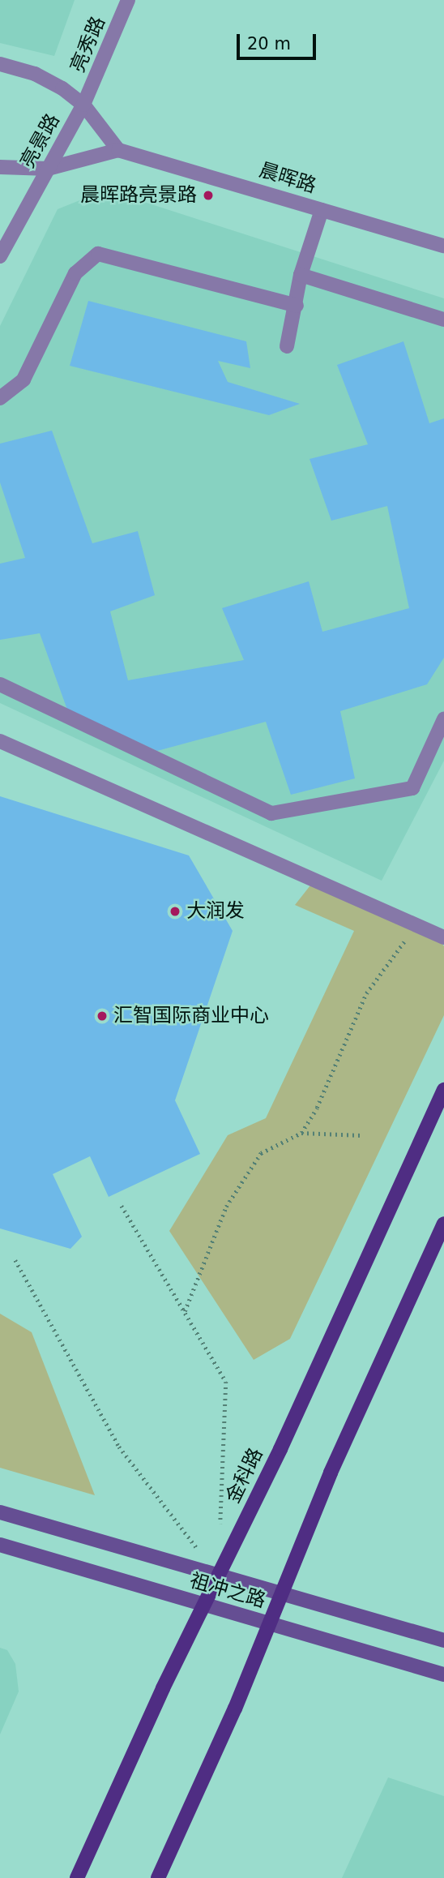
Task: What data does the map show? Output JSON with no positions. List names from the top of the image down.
{
  "streets": {
    "main road": ["金科路", "祖冲之路"],
    "street": ["亮秀路", "亮景路", "晨晖路"]
  },
  "crossings": [
    ["亮秀路", "亮景路"],
    ["金科路", "祖冲之路"]
  ],
  "places": ["晨晖路亮景路", "大润发", "汇智国际商业中心"],
  "scale_bar": "20 m"
}
